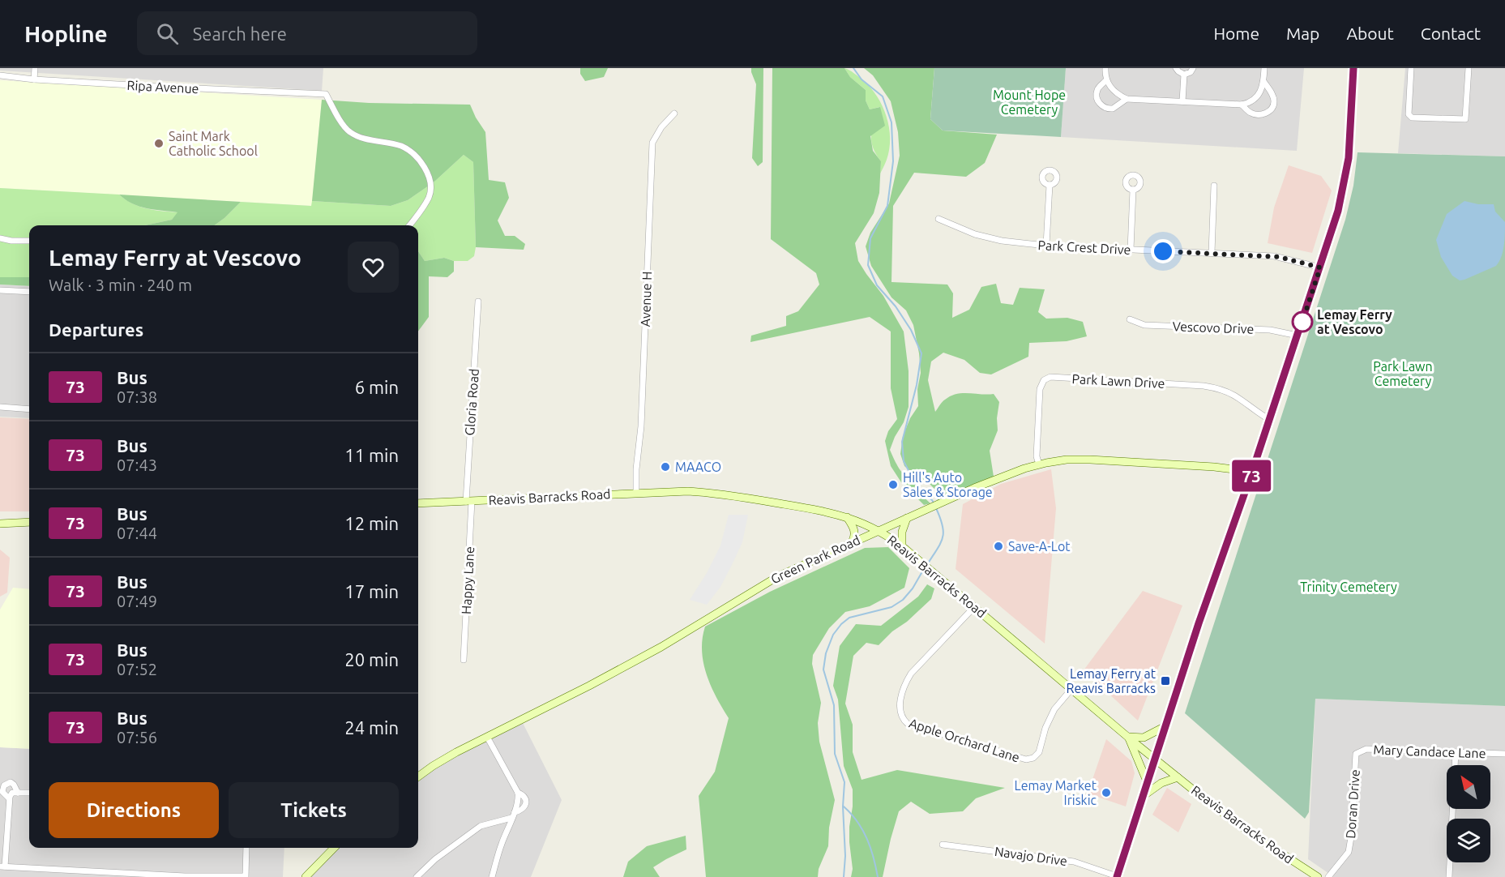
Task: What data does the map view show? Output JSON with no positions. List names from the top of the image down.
{
  "streets": {
    "main road": ["Reavis Barracks Road", "Green Park Road"],
    "street": [
      "Ripa Avenue",
      "Park Crest Drive",
      "Avenue H",
      "Vescovo Drive",
      "Park Lawn Drive",
      "Gloria Road",
      "Happy Lane",
      "Apple Orchard Lane",
      "Mary Candace Lane",
      "Doran Drive",
      "Navajo Drive"
    ]
  },
  "crossings": [
    ["Avenue H", "Reavis Barracks Road"],
    ["Park Lawn Drive", "Green Park Road"],
    ["Gloria Road", "Reavis Barracks Road"],
    ["Gloria Road", "Happy Lane"],
    ["Reavis Barracks Road", "Green Park Road"],
    ["Reavis Barracks Road", "Happy Lane"],
    ["Reavis Barracks Road", "Apple Orchard Lane"],
    ["Mary Candace Lane", "Doran Drive"]
  ],
  "parks": ["Mount Hope Cemetery", "Park Lawn Cemetery", "Trinity Cemetery"],
  "places": {
    "other": [
      "Saint Mark Catholic School",
      "Lemay Ferry at Vescovo",
      "MAACO",
      "Hill's Auto Sales & Storage",
      "Save-A-Lot",
      "Lemay Market Iriskic"
    ],
    "transit": ["Lemay Ferry at Reavis Barracks"]
  },
  "lines": ["bus line 73"],
  "north": "top left",
  "page": {
    "header": "Hopline",
    "search": "Search here",
    "nav": [
      "Home",
      "Map",
      "About",
      "Contact"
    ],
    "on_map": "73",
    "heading": [
      ["Lemay Ferry at Vescovo", "Walk · 3 min · 240 m"],
      "Departures"
    ],
    "list": [
      {
        "mark": "73",
        "name": "Bus",
        "note": "07:38",
        "value": "6 min"
      },
      {
        "mark": "73",
        "name": "Bus",
        "note": "07:43",
        "value": "11 min"
      },
      {
        "mark": "73",
        "name": "Bus",
        "note": "07:44",
        "value": "12 min"
      },
      {
        "mark": "73",
        "name": "Bus",
        "note": "07:49",
        "value": "17 min"
      },
      {
        "mark": "73",
        "name": "Bus",
        "note": "07:52",
        "value": "20 min"
      },
      {
        "mark": "73",
        "name": "Bus",
        "note": "07:56",
        "value": "24 min"
      }
    ],
    "buttons": ["Directions", "Tickets"]
  }
}
